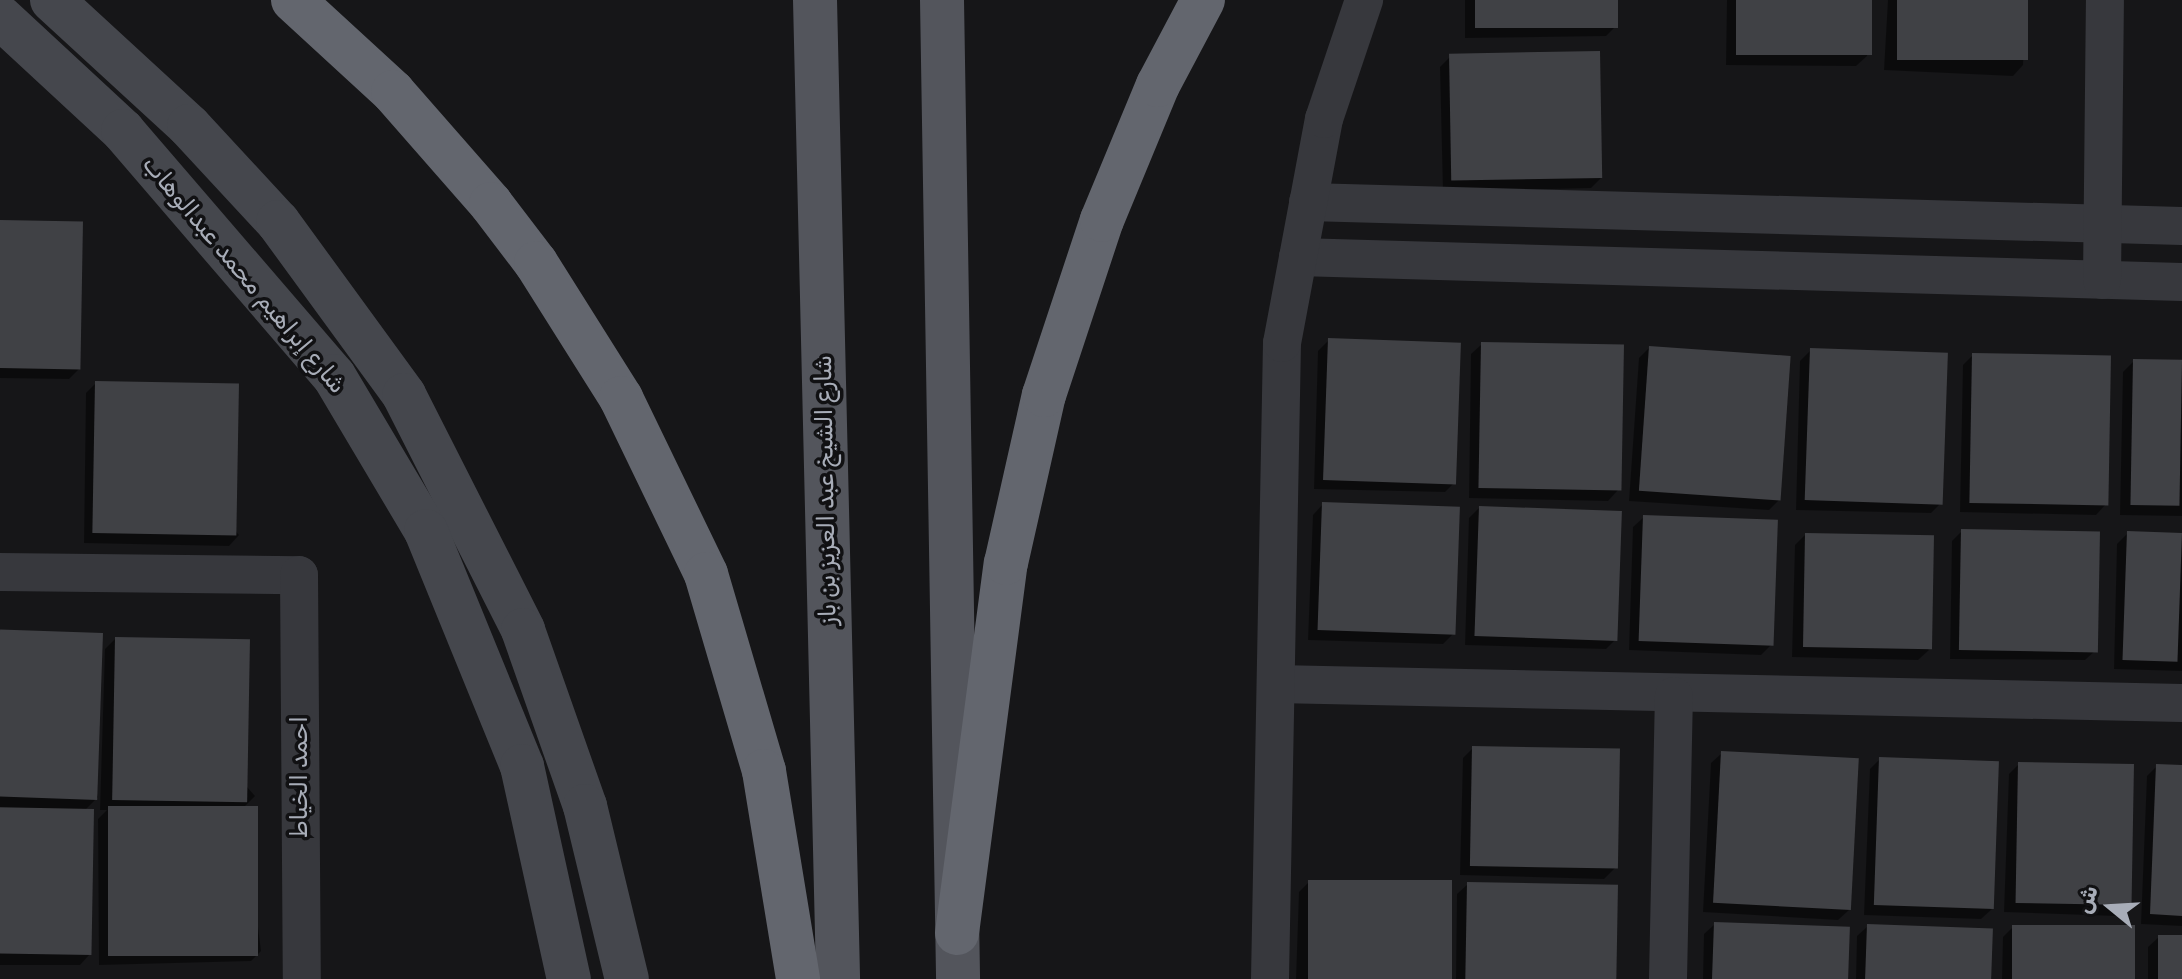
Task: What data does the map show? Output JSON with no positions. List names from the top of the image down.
{
  "streets": {
    "main road": ["شارع الشيخ عبد العزيز بن باز"],
    "street": ["شارع إبراهيم محمد عبدالوهاب", "احمد الخياط"]
  },
  "north": "left"
}
